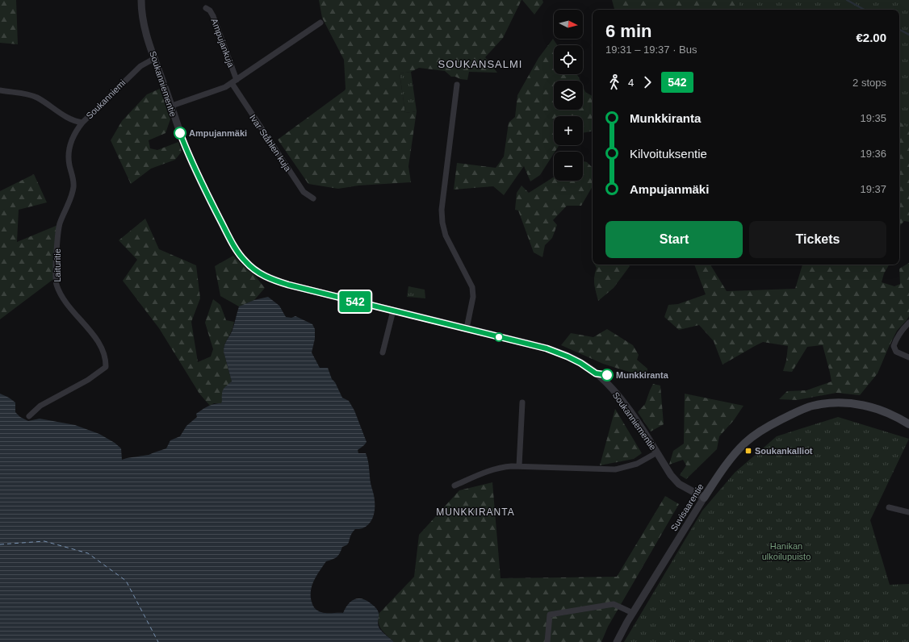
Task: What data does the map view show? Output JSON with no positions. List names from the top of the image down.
{
  "streets": {
    "main road": ["Suvisaarentie"],
    "street": [
      "Ampujankuja",
      "Soukanniementie",
      "Soukanniemi",
      "Ivar Ståhlen kuja",
      "Laituritie"
    ]
  },
  "crossings": [
    ["Ampujankuja", "Ivar Ståhlen kuja"],
    ["Soukanniementie", "Soukanniemi"],
    ["Soukanniementie", "Suvisaarentie"],
    ["Soukanniemi", "Laituritie"]
  ],
  "districts": ["SOUKANSALMI", "MUNKKIRANTA"],
  "parks": ["Hanikan ulkoilupuisto"],
  "places": {
    "other": ["Ampujanmäki", "Munkkiranta"],
    "transit": ["Soukankalliot"]
  },
  "lines": ["bus line 542"],
  "north": "right",
  "page": {
    "on_map": "542",
    "map_buttons": ["+", "−"],
    "heading": ["6 min", "19:31 – 19:37 · Bus", "€2.00"],
    "legs": ["4", "542", "2 stops"],
    "list": [
      {
        "name": "Munkkiranta",
        "value": "19:35"
      },
      {
        "name": "Kilvoituksentie",
        "value": "19:36"
      },
      {
        "name": "Ampujanmäki",
        "value": "19:37"
      }
    ],
    "buttons": ["Start", "Tickets"]
  }
}
